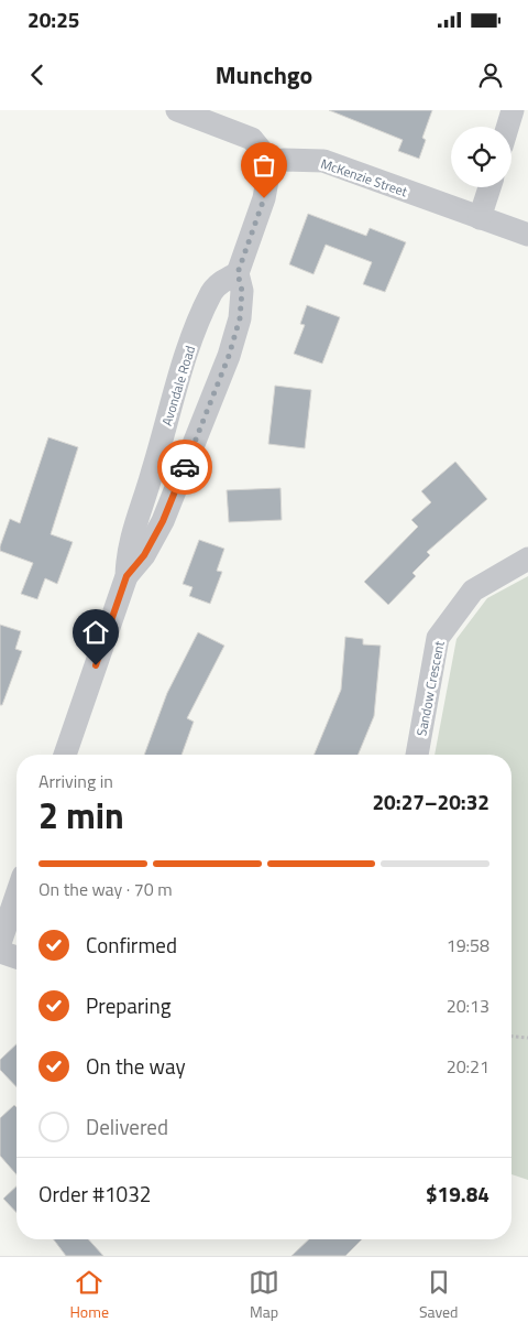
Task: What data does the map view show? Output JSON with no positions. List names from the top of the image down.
{
  "streets": {
    "street": ["McKenzie Street", "Avondale Road", "Sandow Crescent"]
  },
  "crossings": [
    ["McKenzie Street", "Avondale Road"]
  ],
  "page": {
    "status": "20:25",
    "header": "Munchgo",
    "heading": ["2 min", "Arriving in", "20:27–20:32"],
    "panel": ["Order #1032", "$19.84"],
    "bar": "On the way · 70 m",
    "list": [
      ["Confirmed", "19:58"],
      ["Preparing", "20:13"],
      ["On the way", "20:21"],
      "Delivered"
    ],
    "tabs": ["Home", "Map", "Saved"]
  }
}
